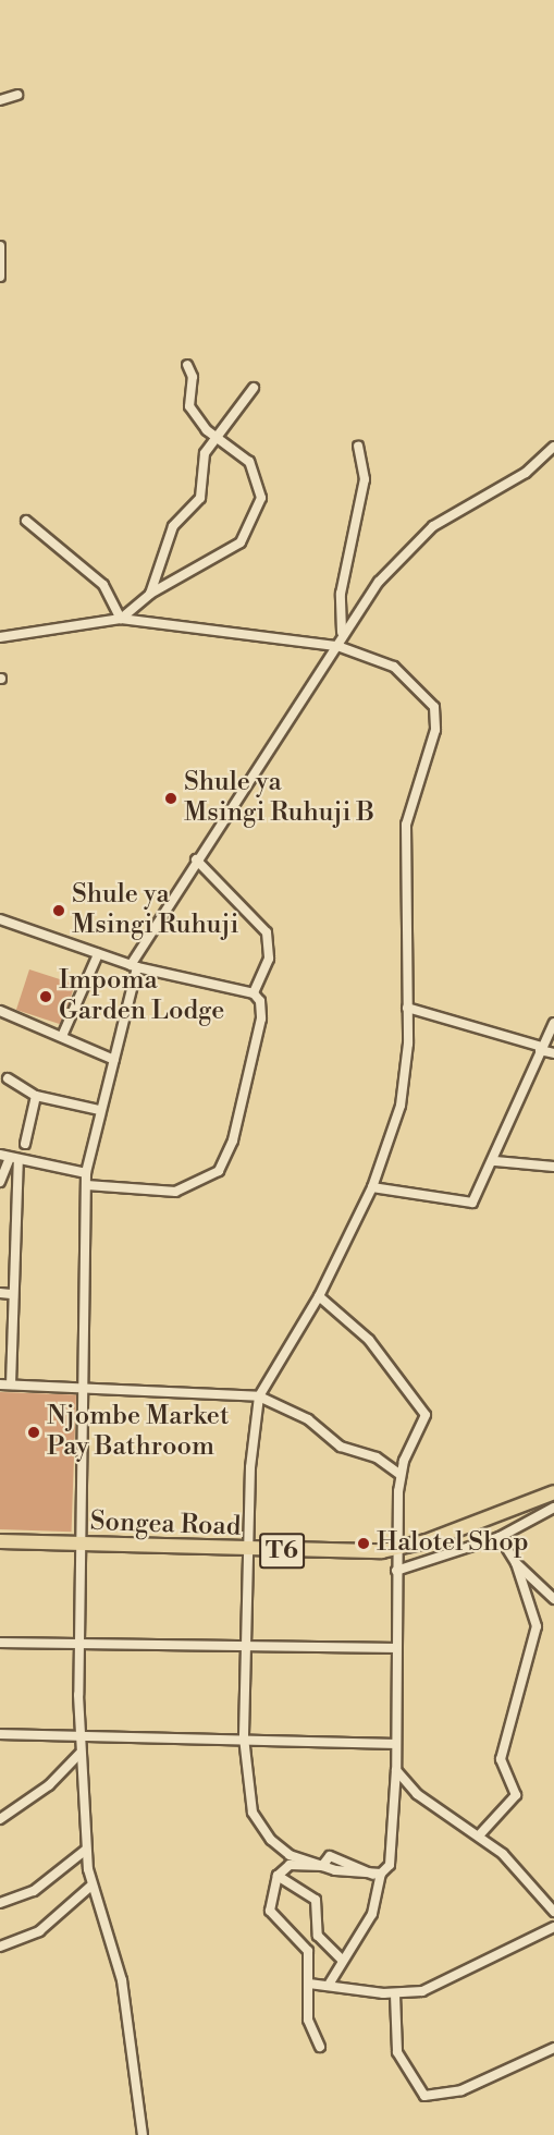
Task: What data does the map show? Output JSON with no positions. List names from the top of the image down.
{
  "streets": {
    "highway": ["Songea Road", "T6"]
  },
  "places": [
    "Shule ya Msingi Ruhuji B",
    "Shule ya Msingi Ruhuji",
    "Impoma Garden Lodge",
    "Njombe Market Pay Bathroom",
    "Halotel Shop"
  ]
}
